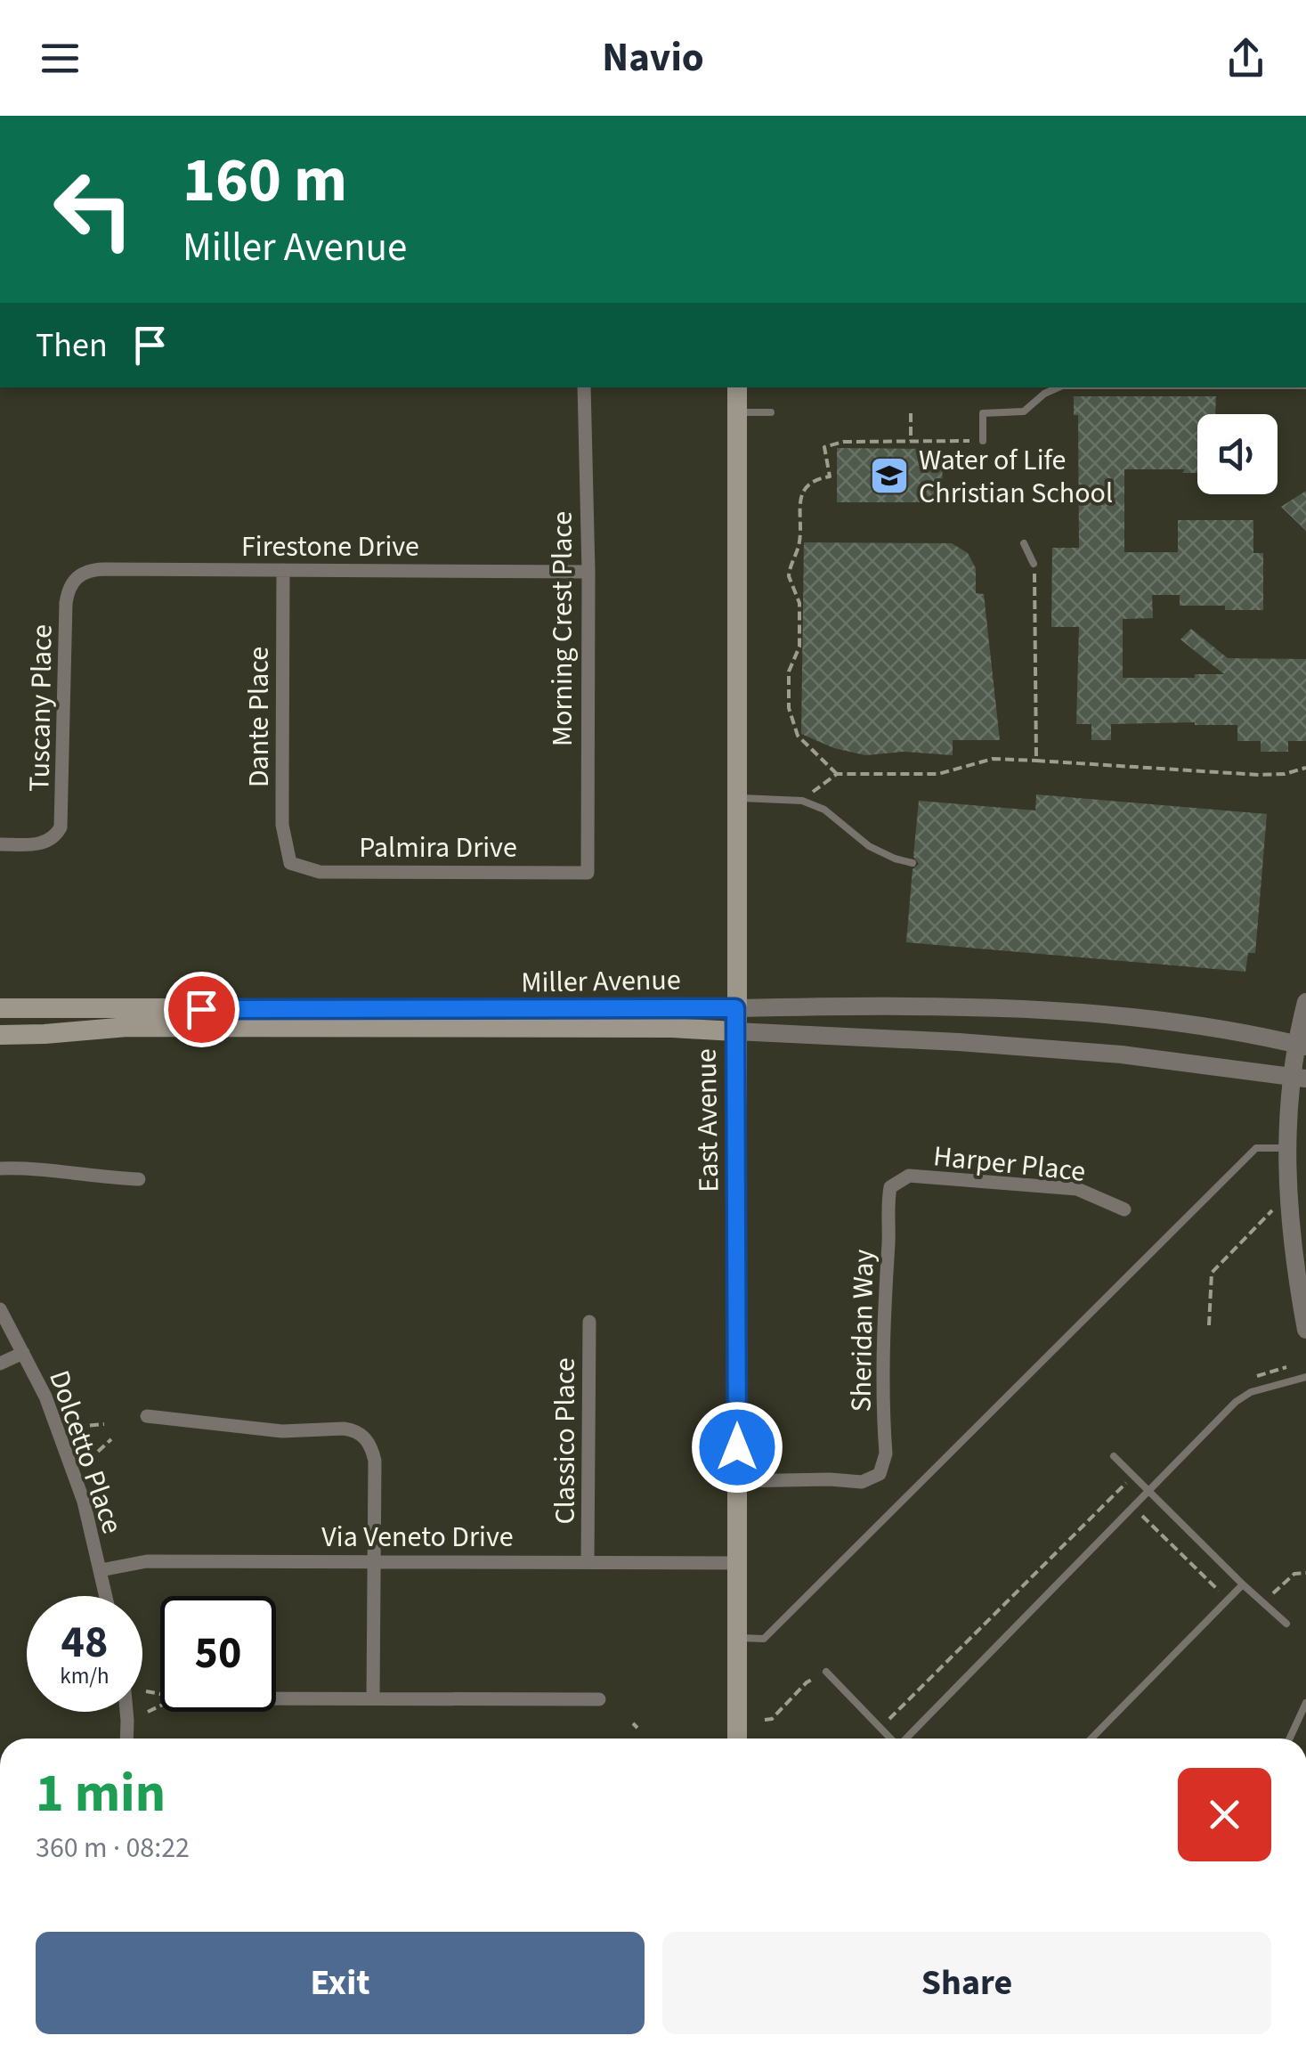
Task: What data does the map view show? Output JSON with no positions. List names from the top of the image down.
{
  "streets": {
    "main road": ["Miller Avenue", "East Avenue"],
    "street": [
      "Firestone Drive",
      "Morning Crest Place",
      "Tuscany Place",
      "Dante Place",
      "Palmira Drive",
      "Harper Place",
      "Sheridan Way",
      "Classico Place",
      "Dolcetto Place",
      "Via Veneto Drive"
    ]
  },
  "crossings": [
    ["Firestone Drive", "Morning Crest Place"],
    ["Firestone Drive", "Tuscany Place"],
    ["Firestone Drive", "Dante Place"],
    ["Morning Crest Place", "Palmira Drive"],
    ["Dante Place", "Palmira Drive"],
    ["Miller Avenue", "East Avenue"],
    ["East Avenue", "Sheridan Way"],
    ["East Avenue", "Via Veneto Drive"],
    ["Harper Place", "Sheridan Way"],
    ["Classico Place", "Via Veneto Drive"],
    ["Dolcetto Place", "Via Veneto Drive"]
  ],
  "places": {
    "school or university": ["Water of Life Christian School"]
  },
  "page": {
    "header": "Navio",
    "turn": ["160 m", "Miller Avenue"],
    "then": "Then",
    "speed": "48 km/h",
    "limit": "50",
    "heading": ["1 min", "360 m · 08:22"],
    "buttons": ["Exit", "Share"]
  }
}
